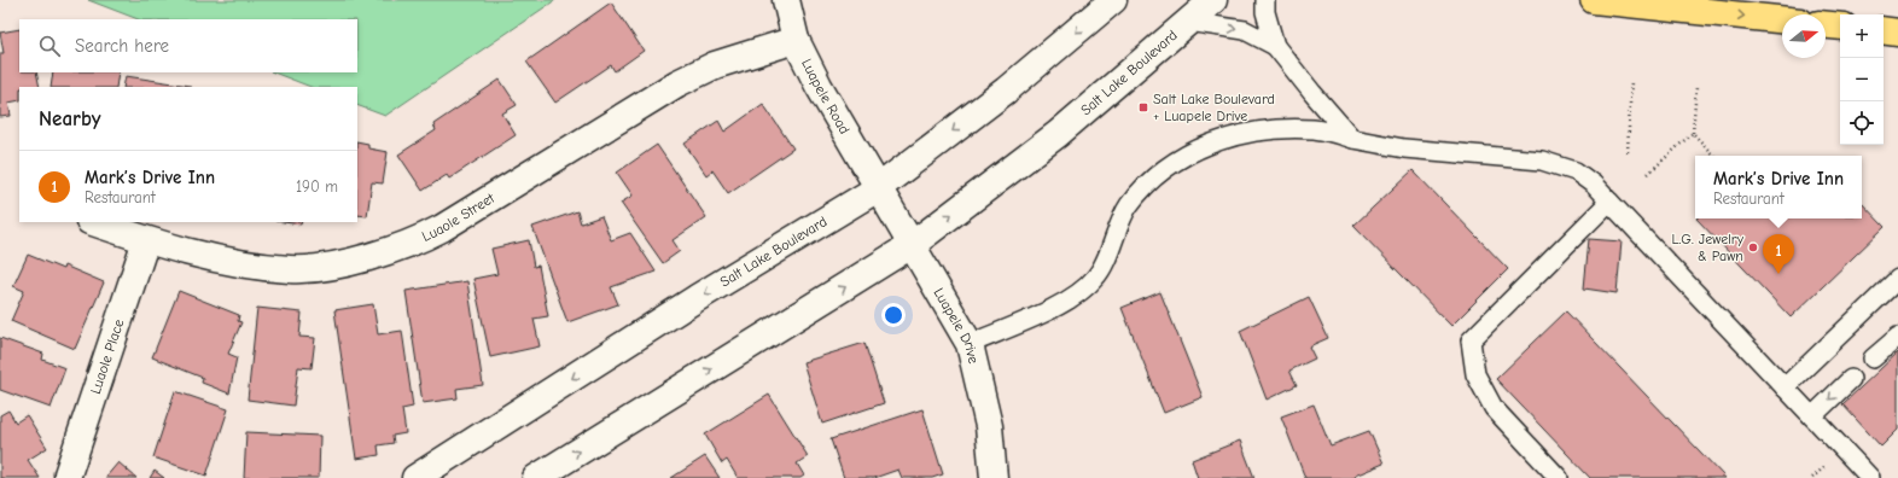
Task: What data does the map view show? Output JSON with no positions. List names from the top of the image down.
{
  "streets": {
    "main road": [
      "Salt Lake Boulevard",
      "Luapele Road",
      "Luaole Street",
      "Luapele Drive",
      "Luaole Place"
    ]
  },
  "crossings": [
    ["Salt Lake Boulevard", "Luapele Road"],
    ["Salt Lake Boulevard", "Luapele Drive"],
    ["Luapele Road", "Luaole Street"],
    ["Luapele Road", "Luapele Drive"],
    ["Luaole Street", "Luaole Place"]
  ],
  "places": {
    "transit": ["Salt Lake Boulevard + Luapele Drive"],
    "other": ["L.G. Jewelry & Pawn"]
  },
  "north": "right",
  "page": {
    "map_buttons": ["+", "−"],
    "search": "Search here",
    "heading": "Nearby",
    "list": [
      {
        "mark": "1",
        "name": "Mark’s Drive Inn",
        "note": "Restaurant",
        "value": "190 m"
      }
    ],
    "popup": ["Mark’s Drive Inn", "Restaurant"],
    "pins": "1"
  }
}
